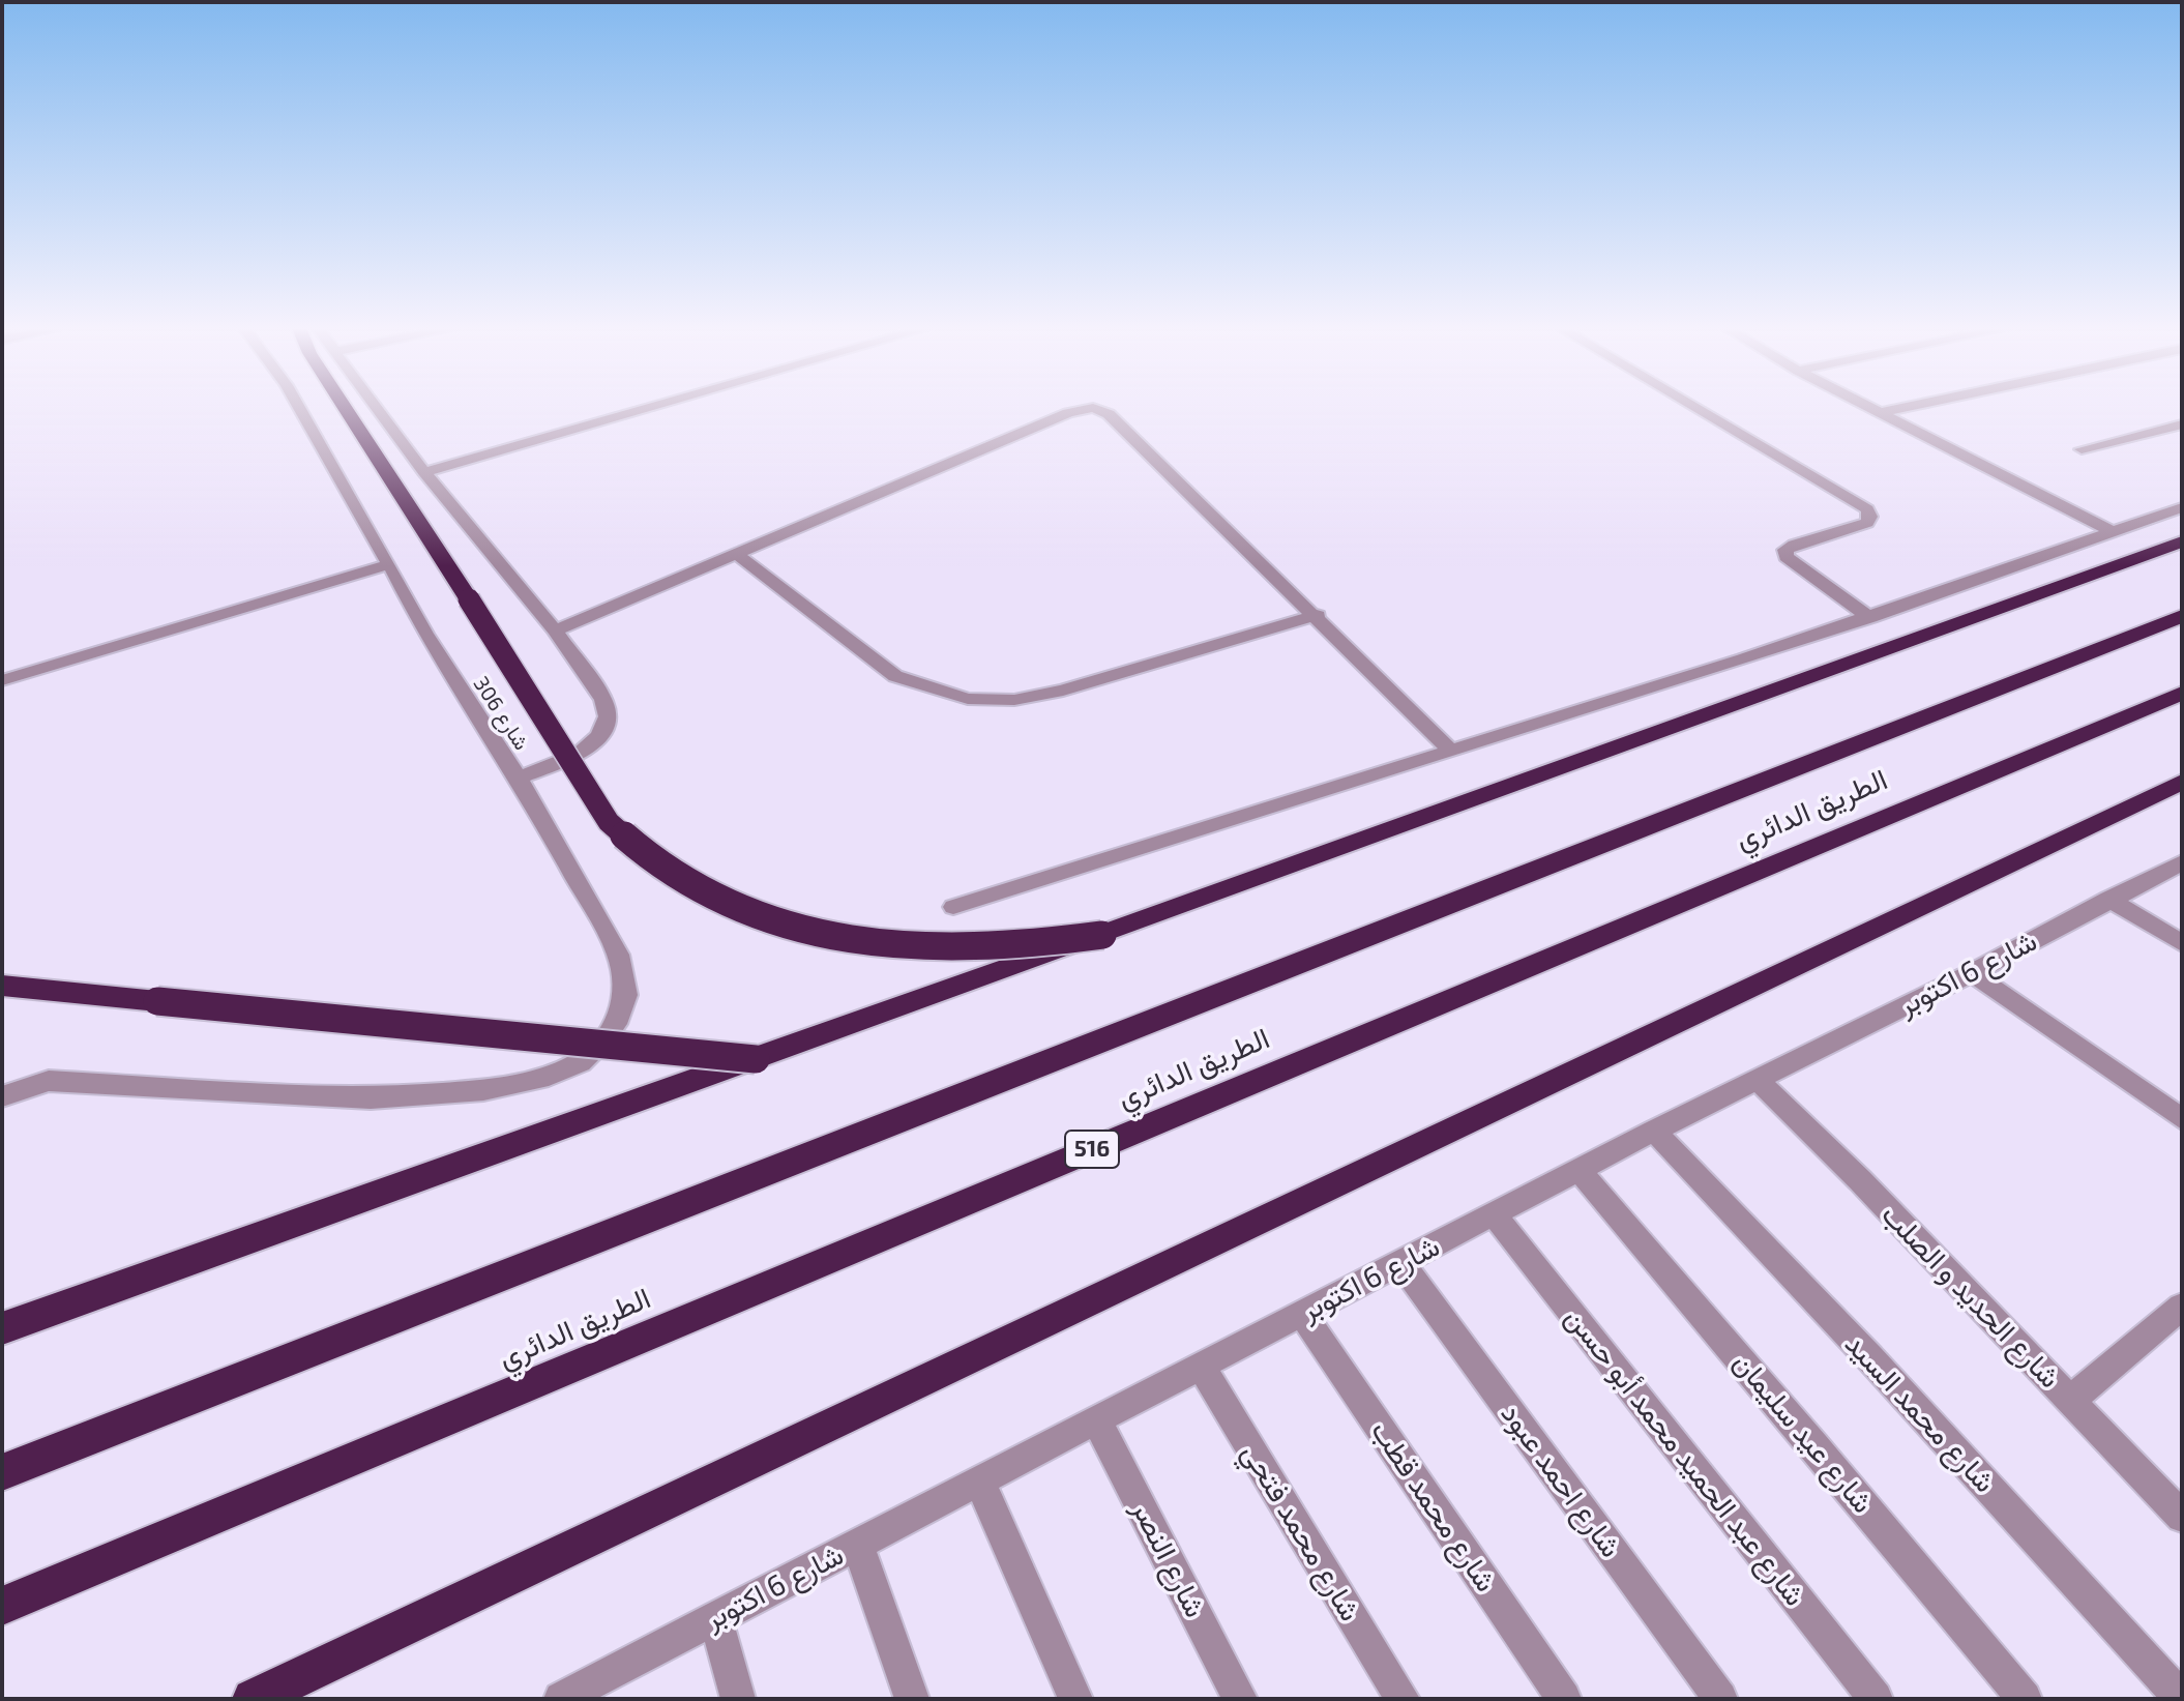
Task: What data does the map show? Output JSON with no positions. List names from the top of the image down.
{
  "streets": {
    "highway": ["الطريق الدائري", "516"],
    "street": [
      "شارع 306",
      "شارع 6 اكتوبر",
      "شارع الحديد و الصلب",
      "شارع محمد السيد",
      "شارع عيد سليمان",
      "شارع عبد الحميد محمد أبو حسن",
      "شارع احمد عبود",
      "شارع محمد قطب",
      "شارع محمد فتحي",
      "شارع النصر"
    ]
  },
  "crossings": [
    ["شارع 6 اكتوبر", "شارع الحديد و الصلب"],
    ["شارع 6 اكتوبر", "شارع محمد السيد"],
    ["شارع 6 اكتوبر", "شارع عيد سليمان"],
    ["شارع 6 اكتوبر", "شارع عبد الحميد محمد أبو حسن"],
    ["شارع 6 اكتوبر", "شارع احمد عبود"],
    ["شارع 6 اكتوبر", "شارع محمد قطب"],
    ["شارع 6 اكتوبر", "شارع محمد فتحي"],
    ["شارع 6 اكتوبر", "شارع النصر"]
  ]
}
